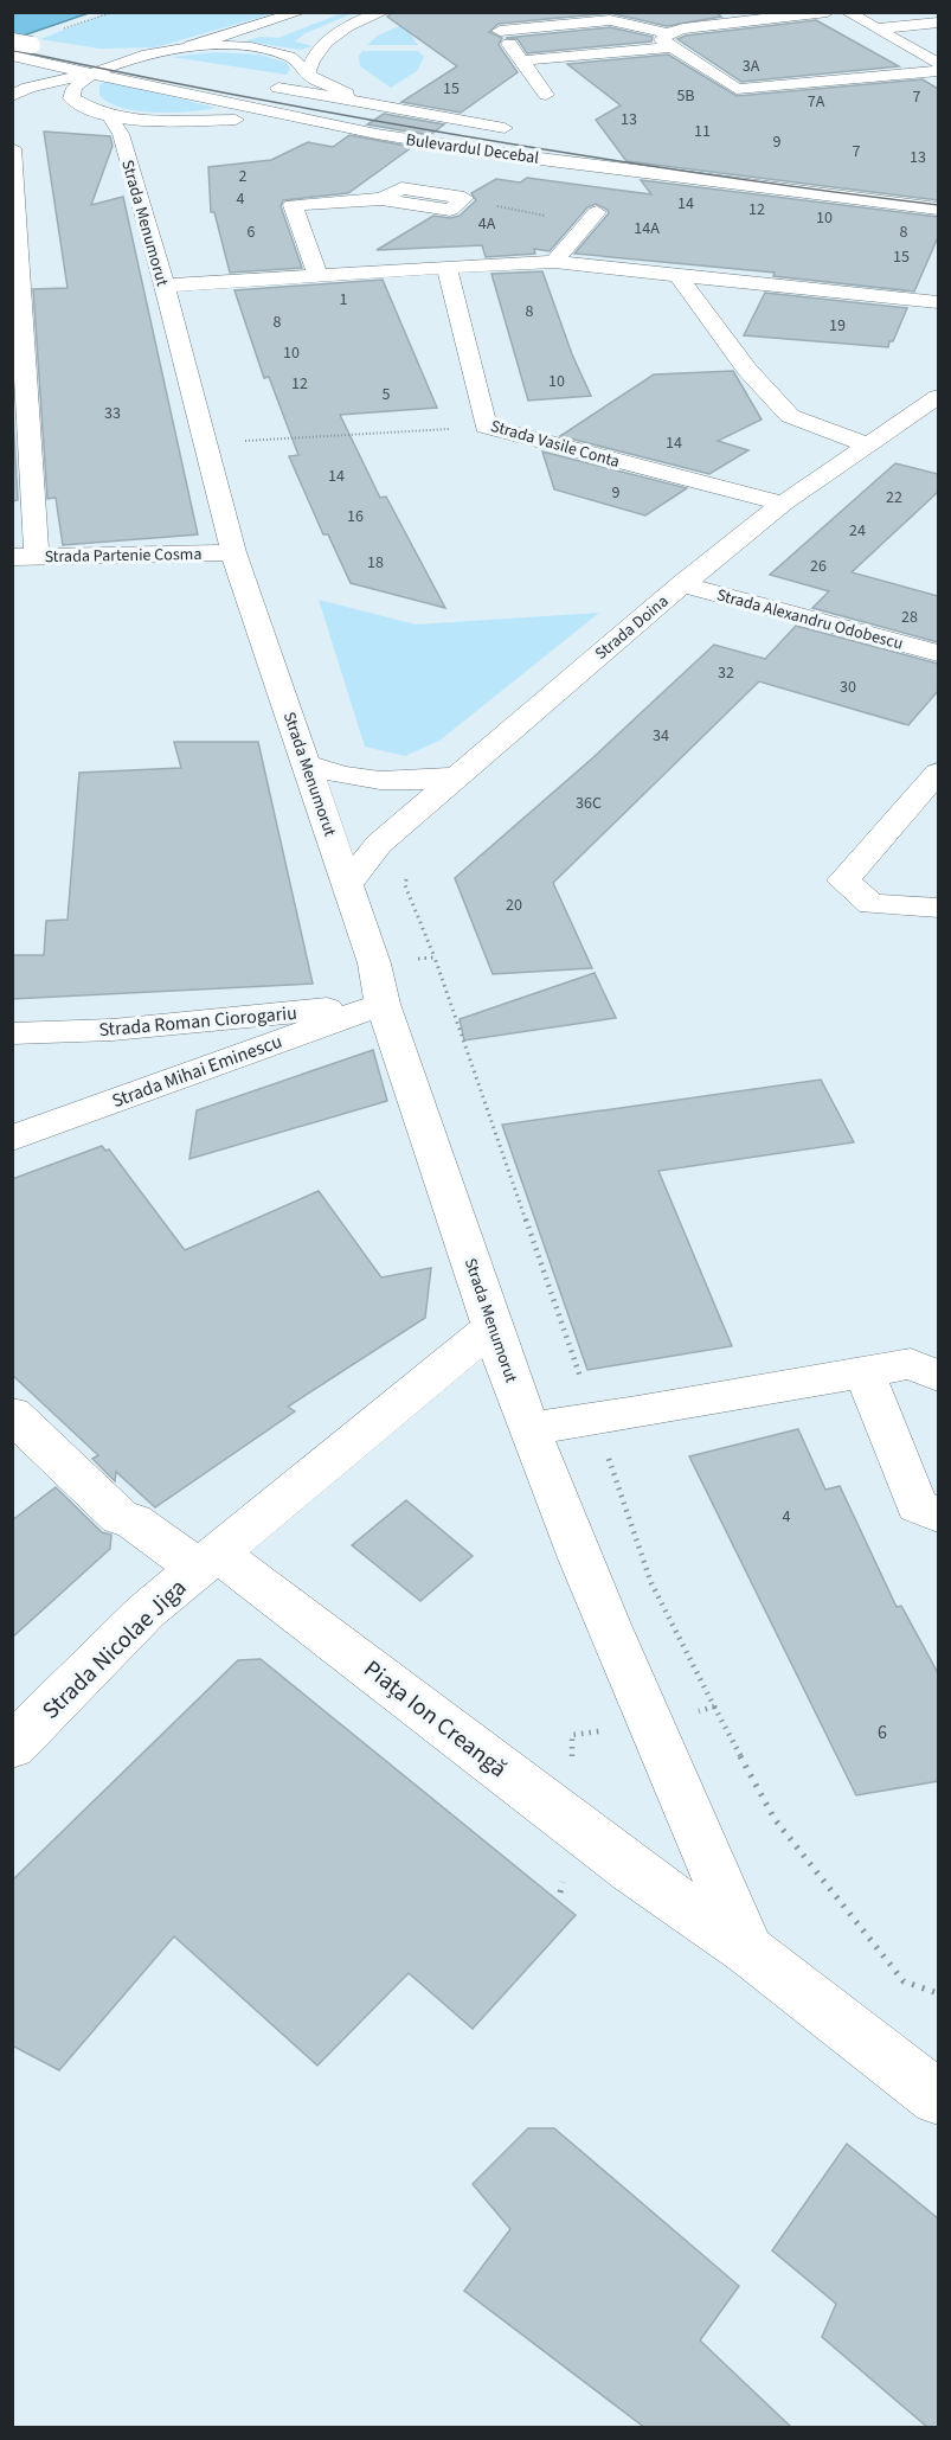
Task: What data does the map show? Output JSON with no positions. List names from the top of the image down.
{
  "streets": {
    "street": [
      "Bulevardul Decebal",
      "Strada Menumorut",
      "Strada Vasile Conta",
      "Strada Partenie Cosma",
      "Strada Alexandru Odobescu",
      "Strada Doina",
      "Strada Roman Ciorogariu",
      "Strada Mihai Eminescu",
      "Strada Nicolae Jiga",
      "Piața Ion Creangă"
    ]
  },
  "crossings": [
    ["Strada Menumorut", "Strada Partenie Cosma"],
    ["Strada Menumorut", "Strada Doina"],
    ["Strada Menumorut", "Strada Roman Ciorogariu"],
    ["Strada Menumorut", "Strada Mihai Eminescu"],
    ["Strada Menumorut", "Piața Ion Creangă"],
    ["Strada Vasile Conta", "Strada Doina"],
    ["Strada Alexandru Odobescu", "Strada Doina"],
    ["Strada Roman Ciorogariu", "Strada Mihai Eminescu"],
    ["Strada Nicolae Jiga", "Piața Ion Creangă"]
  ],
  "house_numbers": [
    "3A",
    "15",
    "5B",
    "7",
    "7A",
    "13",
    "11",
    "9",
    "7",
    "13",
    "2",
    "4",
    "14",
    "12",
    "10",
    "4A",
    "14A",
    "6",
    "8",
    "15",
    "1",
    "8",
    "8",
    "19",
    "10",
    "10",
    "12",
    "5",
    "33",
    "14",
    "14",
    "9",
    "22",
    "16",
    "24",
    "18",
    "26",
    "28",
    "32",
    "30",
    "34",
    "36C",
    "20",
    "4",
    "6"
  ]
}
